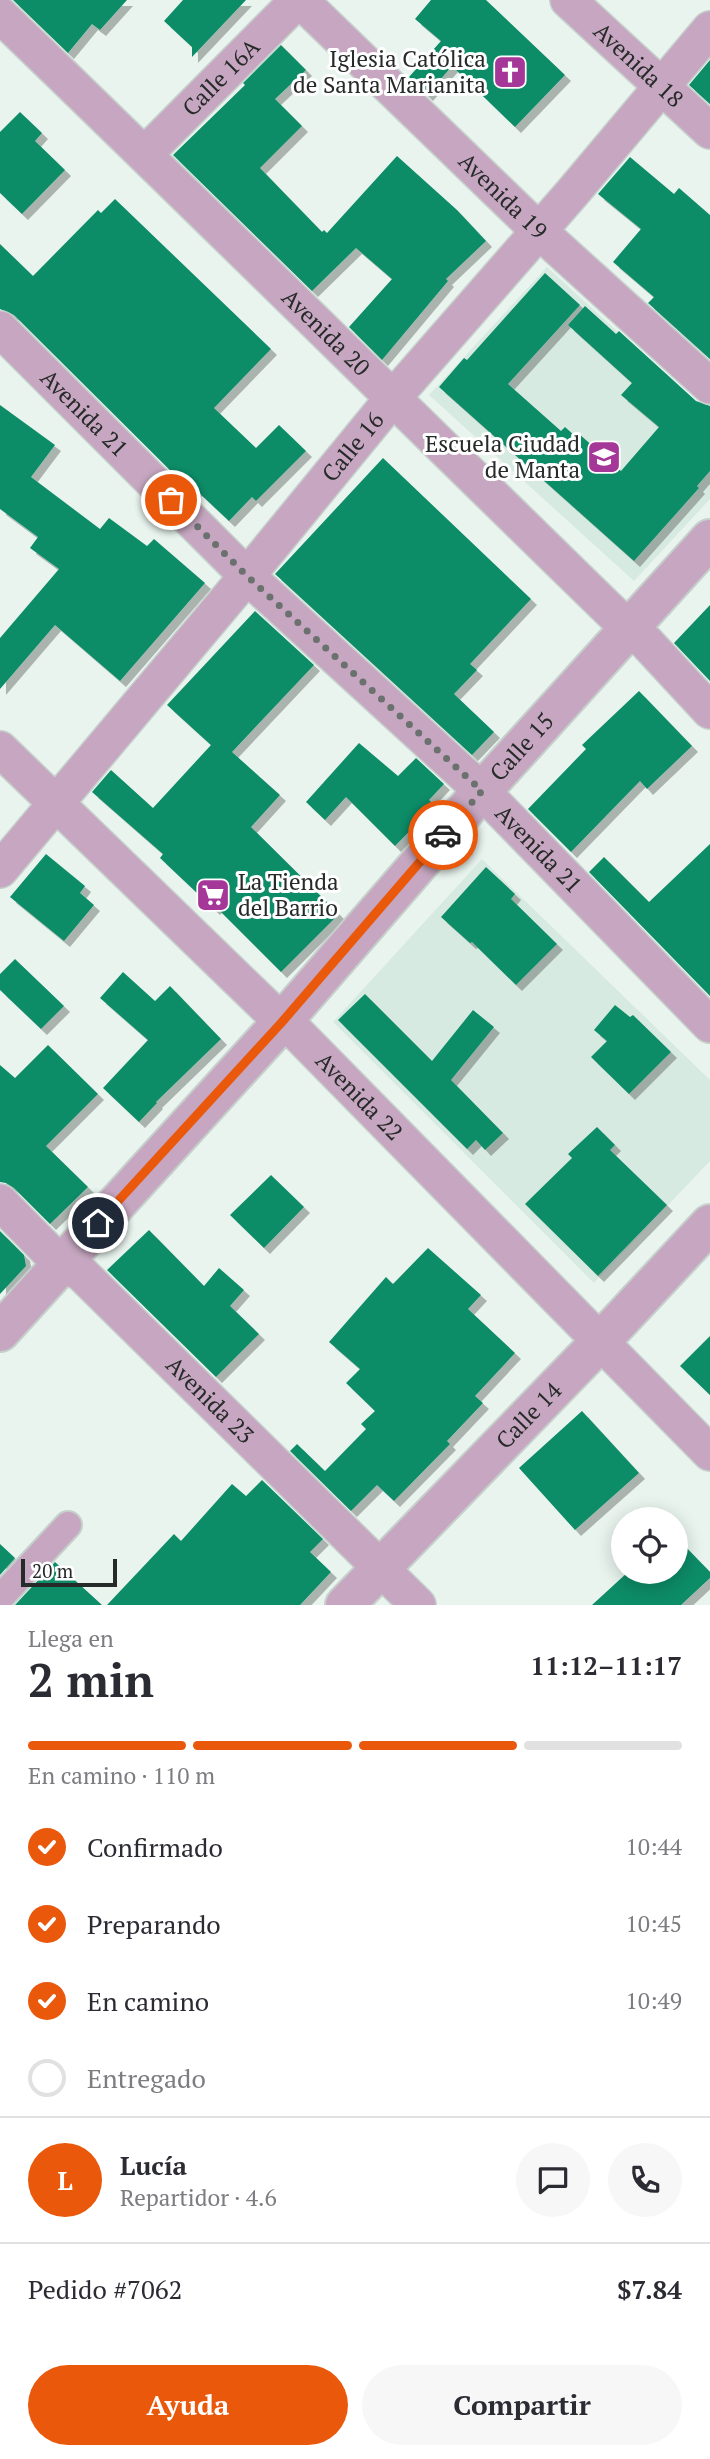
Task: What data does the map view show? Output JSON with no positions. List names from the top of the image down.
{
  "streets": {
    "street": [
      "Avenida 18",
      "Calle 16A",
      "Avenida 19",
      "Avenida 20",
      "Avenida 21",
      "Calle 16",
      "Calle 15",
      "Avenida 22",
      "Avenida 23",
      "Calle 14"
    ]
  },
  "crossings": [
    ["Avenida 18", "Calle 16"],
    ["Calle 16A", "Avenida 19"],
    ["Calle 16A", "Avenida 20"],
    ["Avenida 19", "Calle 16"],
    ["Avenida 20", "Calle 16"],
    ["Avenida 20", "Calle 15"],
    ["Avenida 21", "Calle 16"],
    ["Avenida 21", "Calle 15"],
    ["Calle 16", "Avenida 22"],
    ["Calle 15", "Avenida 22"],
    ["Calle 15", "Avenida 23"],
    ["Avenida 22", "Calle 14"],
    ["Avenida 23", "Calle 14"]
  ],
  "places": {
    "church": ["Iglesia Católica de Santa Marianita"],
    "school or university": ["Escuela Ciudad de Manta"],
    "supermarket": ["La Tienda del Barrio"]
  },
  "scale_bar": "20 m",
  "page": {
    "scale": "20 m",
    "heading": ["2 min", "Llega en", "11:12–11:17"],
    "panel": [
      "Lucía",
      "Repartidor · 4.6",
      "Pedido #7062",
      "$7.84"
    ],
    "bar": "En camino · 110 m",
    "list": [
      ["Confirmado", "10:44"],
      ["Preparando", "10:45"],
      ["En camino", "10:49"],
      "Entregado"
    ],
    "round": "L",
    "buttons": ["Ayuda", "Compartir"]
  }
}
